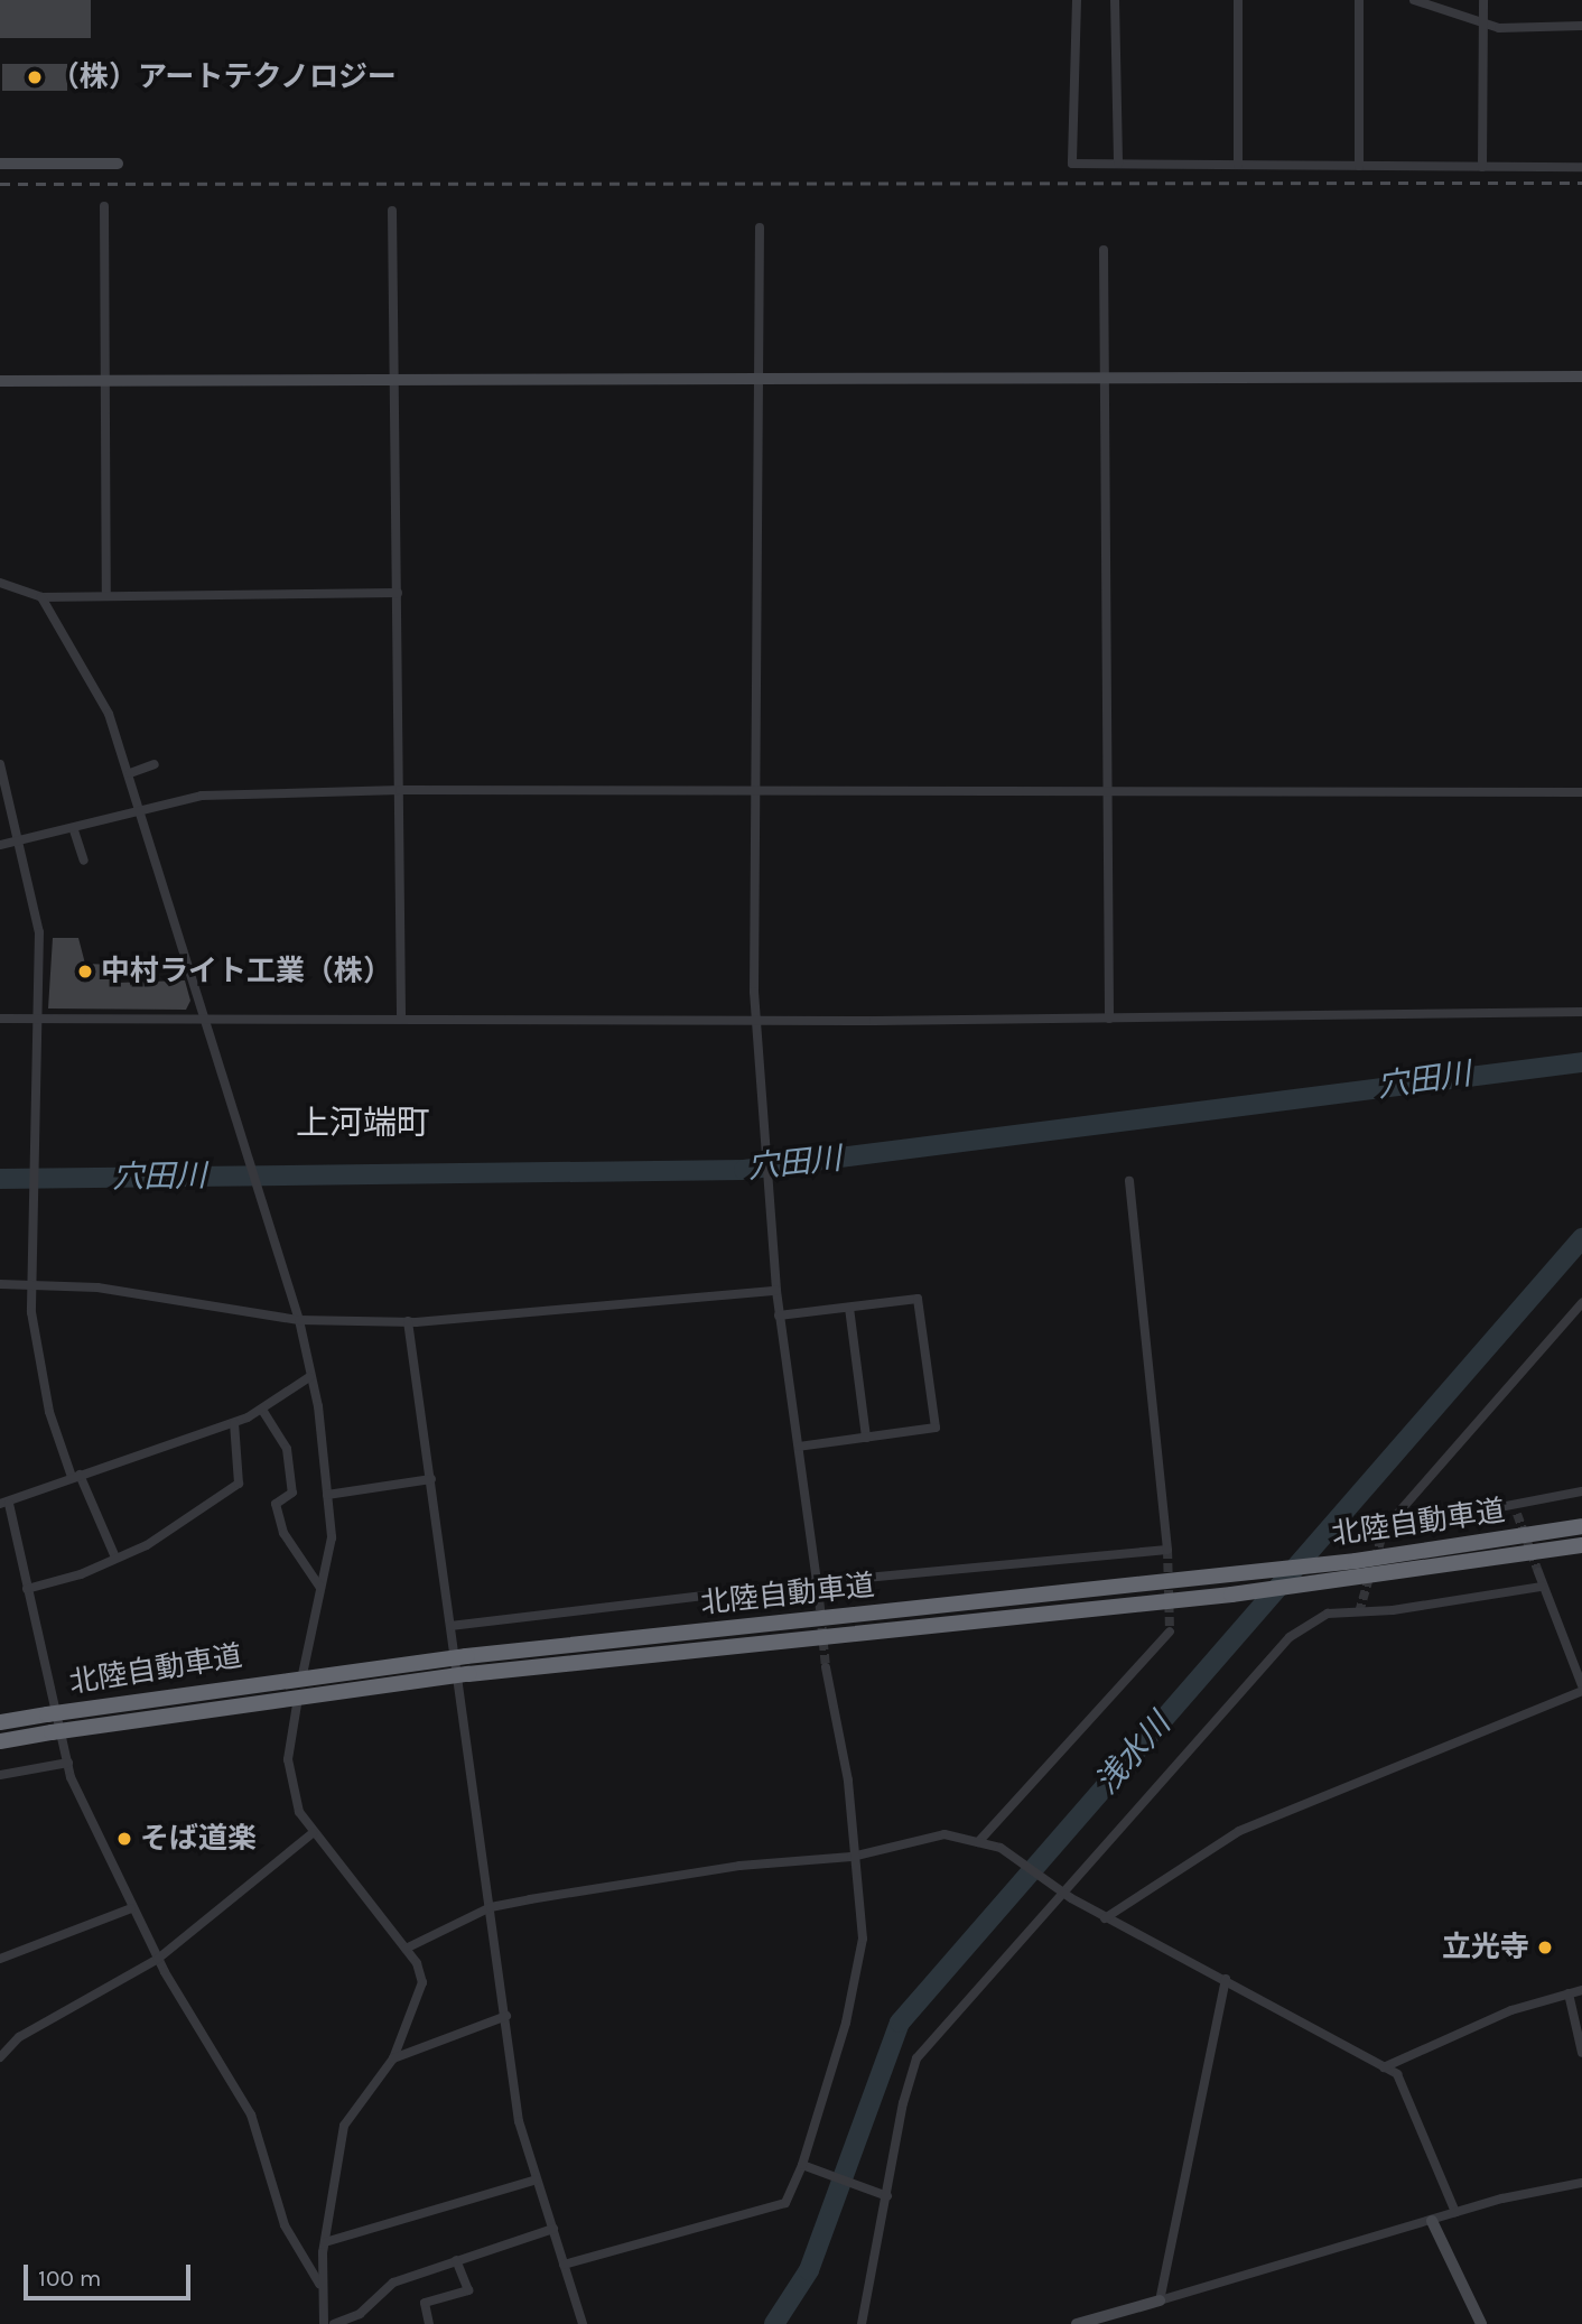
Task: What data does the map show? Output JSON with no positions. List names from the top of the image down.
{
  "streets": {
    "highway": ["北陸自動車道"]
  },
  "districts": ["上河端町"],
  "water": ["穴田川", "浅水川"],
  "places": [
    "（株）アートテクノロジー",
    "中村ライト工業（株）",
    "そば道楽",
    "立光寺"
  ],
  "scale_bar": "100 m"
}
